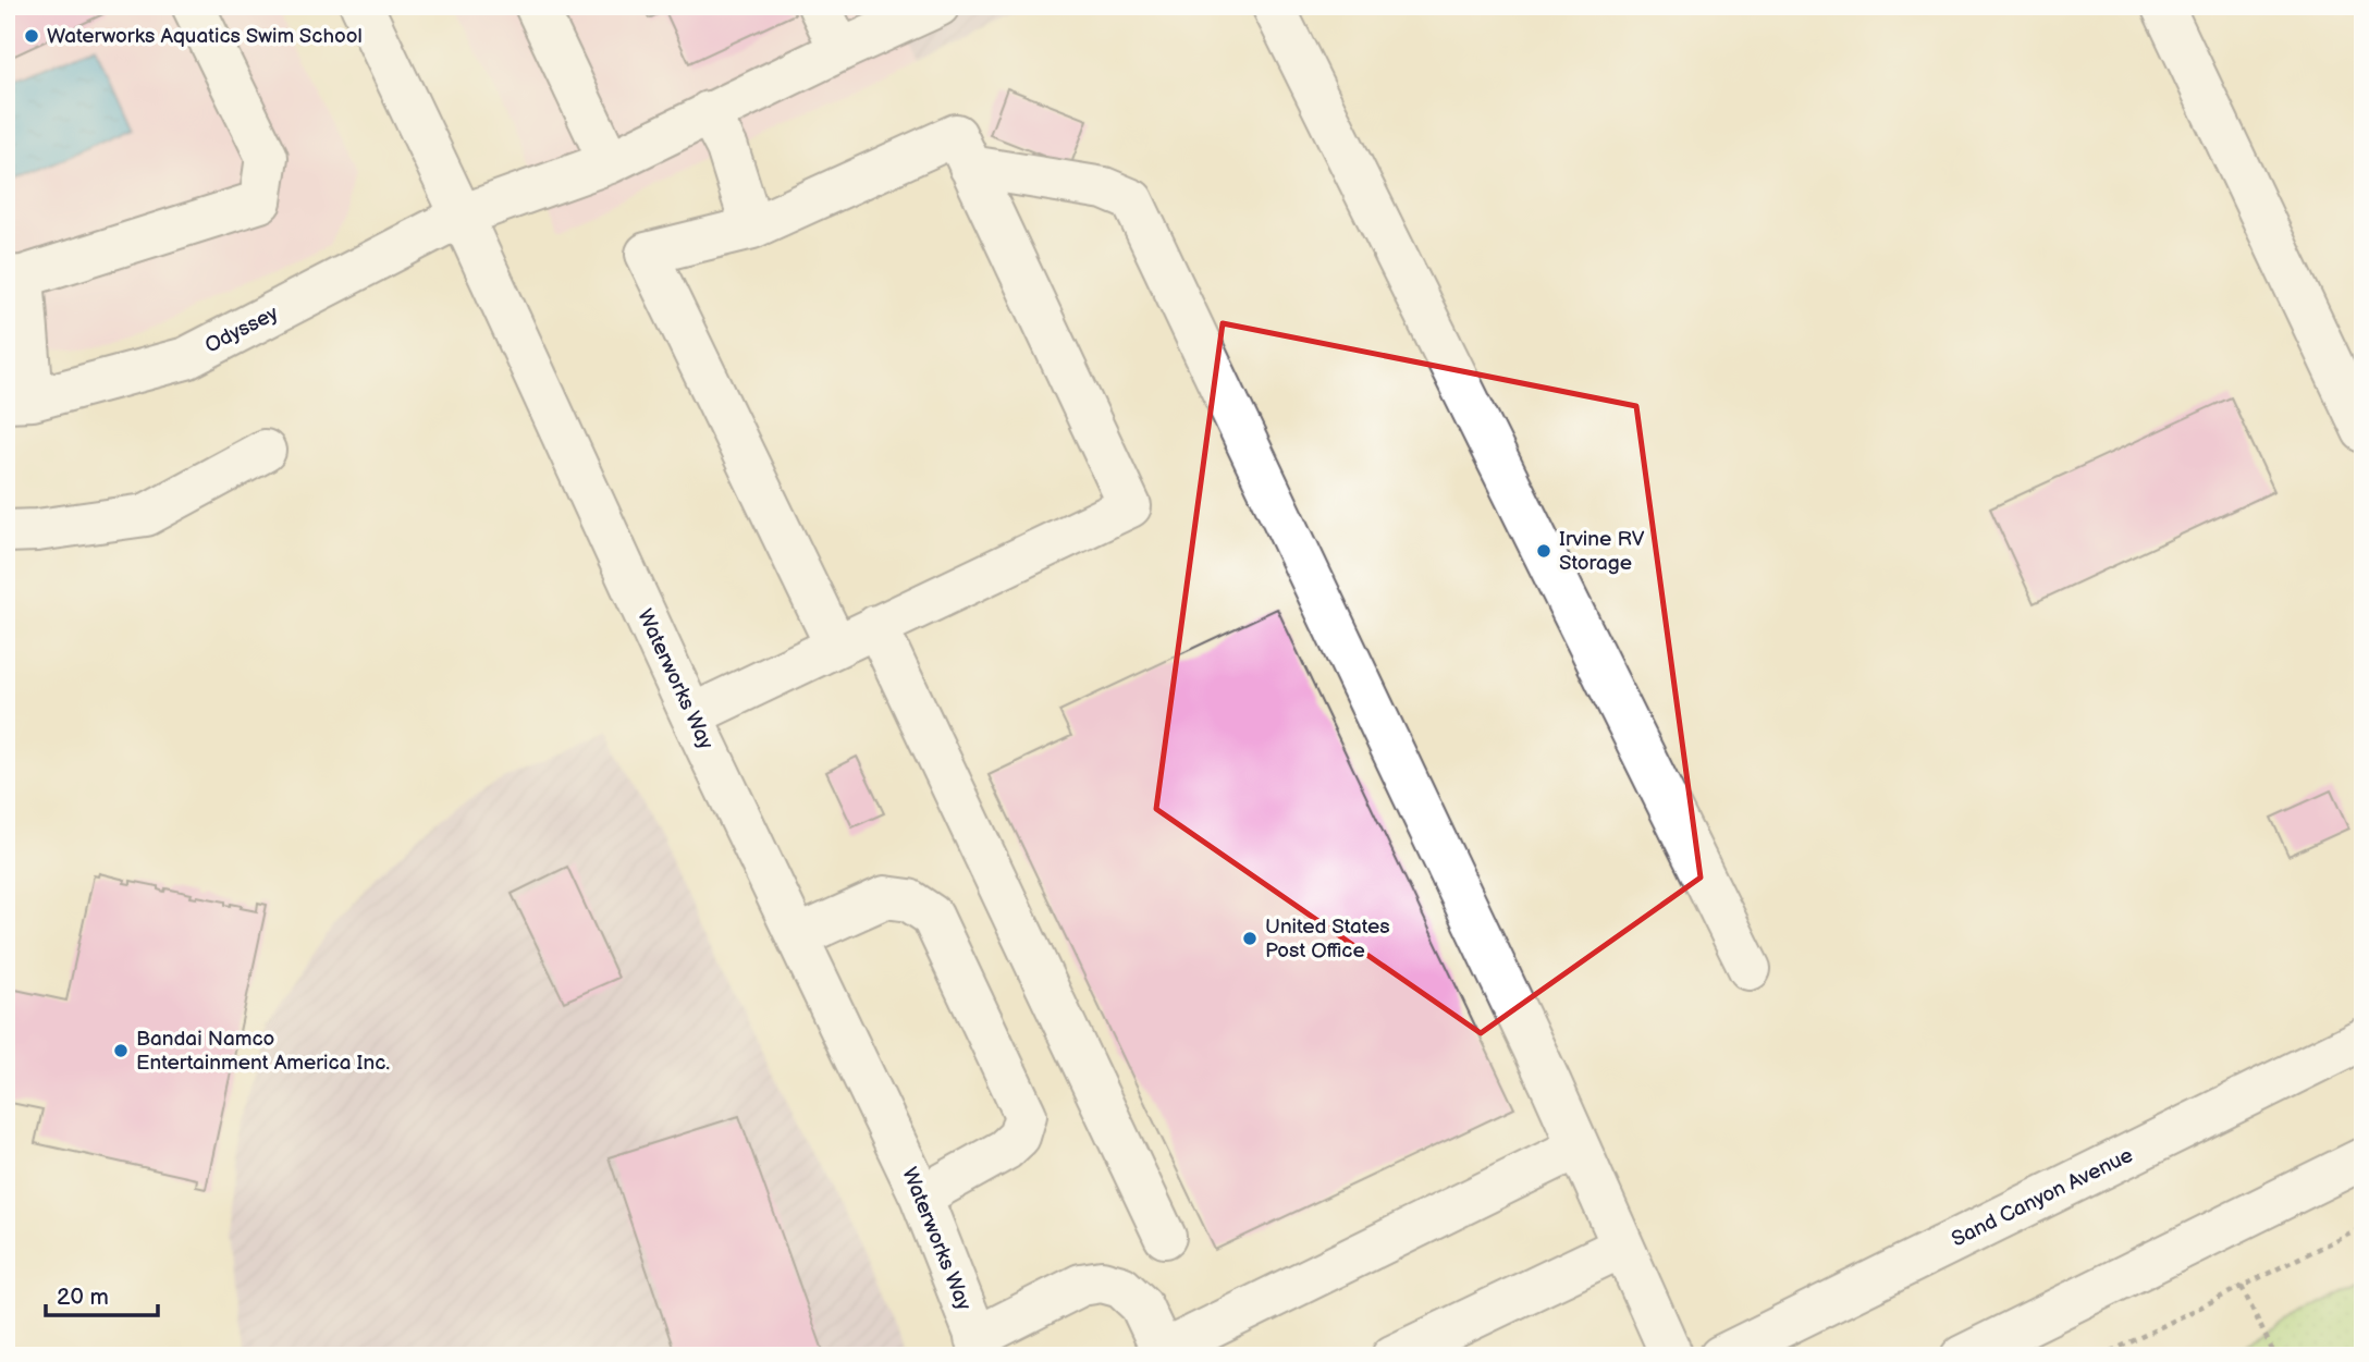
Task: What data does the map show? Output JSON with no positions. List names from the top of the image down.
{
  "streets": {
    "street": ["Odyssey", "Waterworks Way", "Sand Canyon Avenue"]
  },
  "crossings": [
    ["Odyssey", "Waterworks Way"]
  ],
  "places": [
    "Waterworks Aquatics Swim School",
    "Irvine RV Storage",
    "United States Post Office",
    "Bandai Namco Entertainment America Inc."
  ],
  "scale_bar": "20 m"
}
